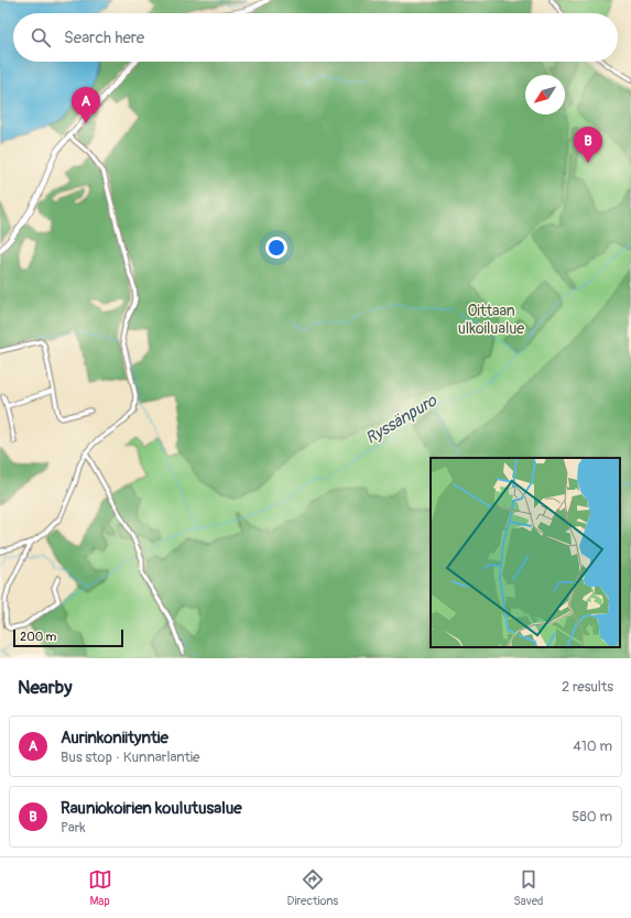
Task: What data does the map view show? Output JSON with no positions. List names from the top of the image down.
{
  "water": ["Ryssänpuro"],
  "parks": ["Oittaan ulkoilualue"],
  "scale_bar": "200 m",
  "north": "bottom left",
  "page": {
    "search": "Search here",
    "pins": ["A", "B"],
    "scale": "200 m",
    "heading": ["Nearby", "2 results"],
    "list": [
      {
        "mark": "A",
        "name": "Aurinkoniityntie",
        "note": "Bus stop · Kunnarlantie",
        "value": "410 m"
      },
      {
        "mark": "B",
        "name": "Rauniokoirien koulutusalue",
        "note": "Park",
        "value": "580 m"
      }
    ],
    "nav": ["Map", "Directions", "Saved"]
  }
}
